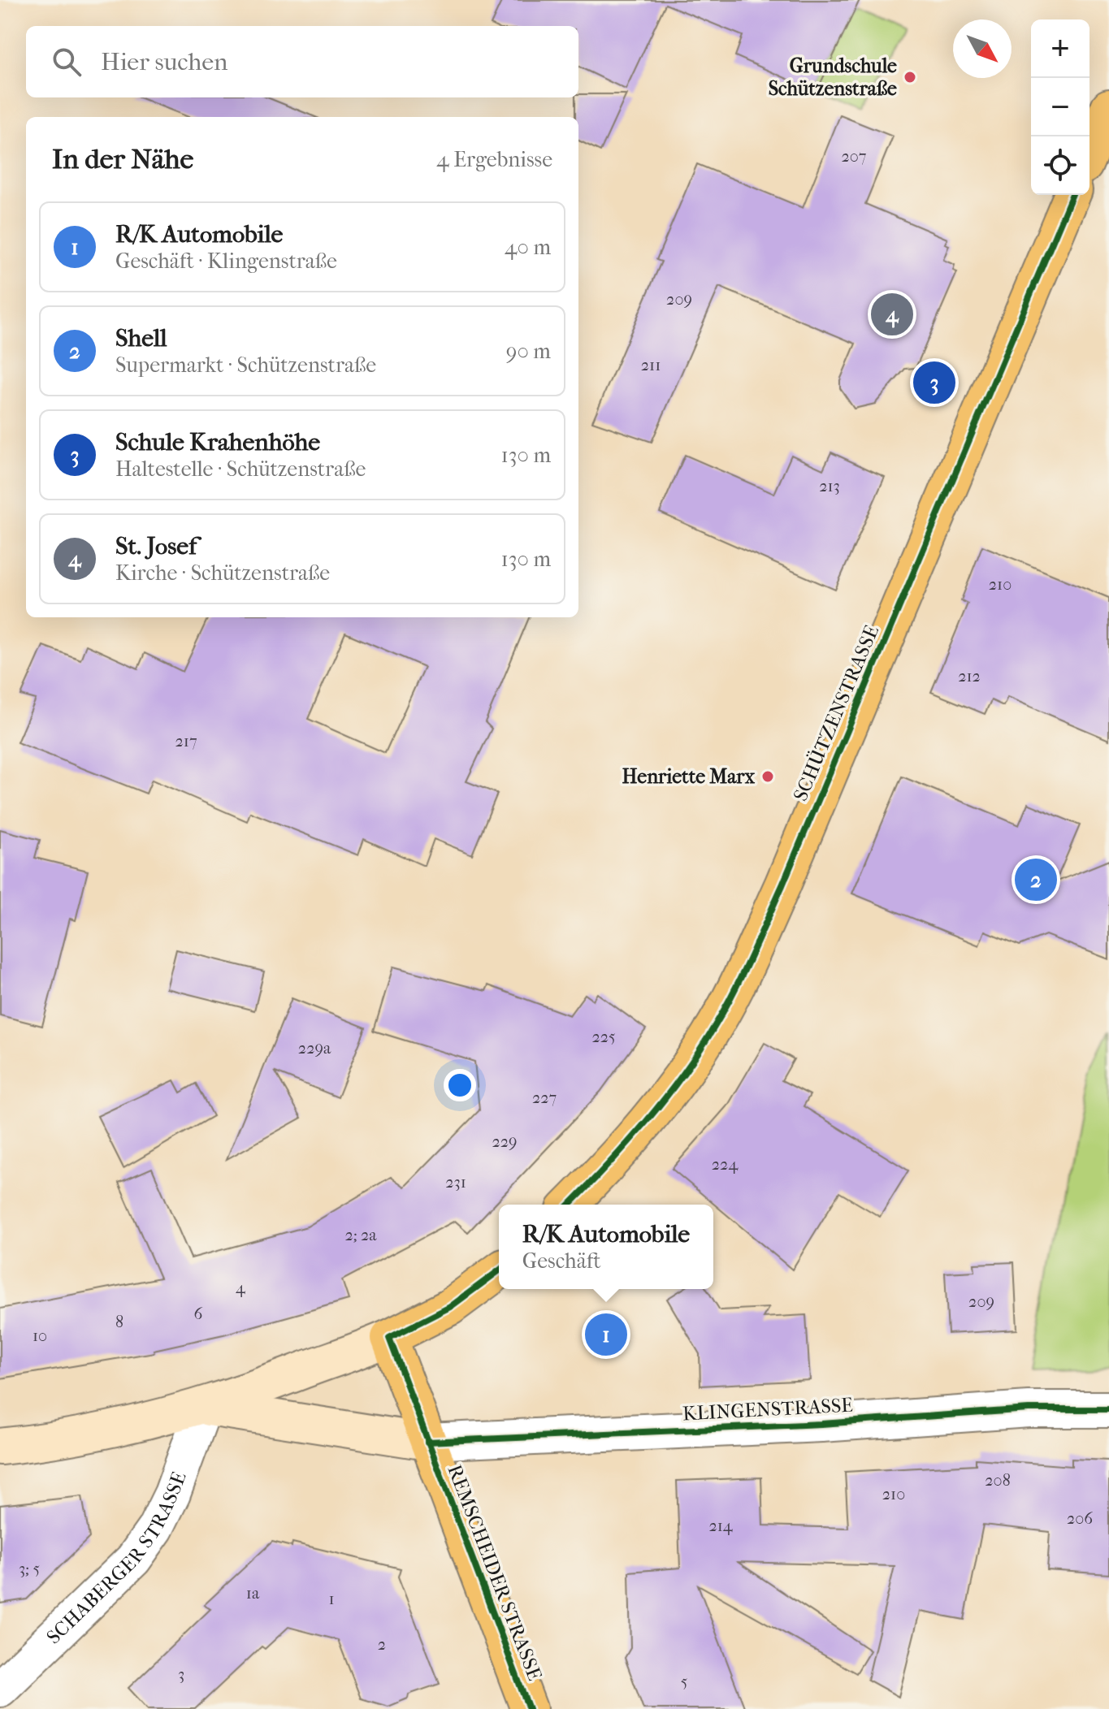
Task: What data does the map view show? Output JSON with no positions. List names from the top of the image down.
{
  "streets": {
    "main road": ["SCHÜTZENSTRASSE", "REMSCHEIDER STRASSE"],
    "street": ["KLINGENSTRASSE", "SCHABERGER STRASSE"]
  },
  "crossings": [
    ["KLINGENSTRASSE", "REMSCHEIDER STRASSE"]
  ],
  "places": ["Grundschule Schützenstraße", "Henriette Marx"],
  "house_numbers": [
    "207",
    "209",
    "211",
    "213",
    "210",
    "212",
    "217",
    "225",
    "229a",
    "227",
    "229",
    "224",
    "231",
    "2; 2a",
    "4",
    "209",
    "6",
    "8",
    "10",
    "208",
    "210",
    "206",
    "214",
    "3; 5",
    "1a",
    "1",
    "2",
    "3",
    "5"
  ],
  "north": "bottom right",
  "page": {
    "map_buttons": ["+", "−"],
    "search": "Hier suchen",
    "heading": ["In der Nähe", "4 Ergebnisse"],
    "list": [
      {
        "mark": "1",
        "name": "R/K Automobile",
        "note": "Geschäft · Klingenstraße",
        "value": "40 m"
      },
      {
        "mark": "2",
        "name": "Shell",
        "note": "Supermarkt · Schützenstraße",
        "value": "90 m"
      },
      {
        "mark": "3",
        "name": "Schule Krahenhöhe",
        "note": "Haltestelle · Schützenstraße",
        "value": "130 m"
      },
      {
        "mark": "4",
        "name": "St. Josef",
        "note": "Kirche · Schützenstraße",
        "value": "130 m"
      }
    ],
    "pins": [
      "4",
      "3",
      "2",
      "1"
    ],
    "popup": ["R/K Automobile", "Geschäft"]
  }
}
